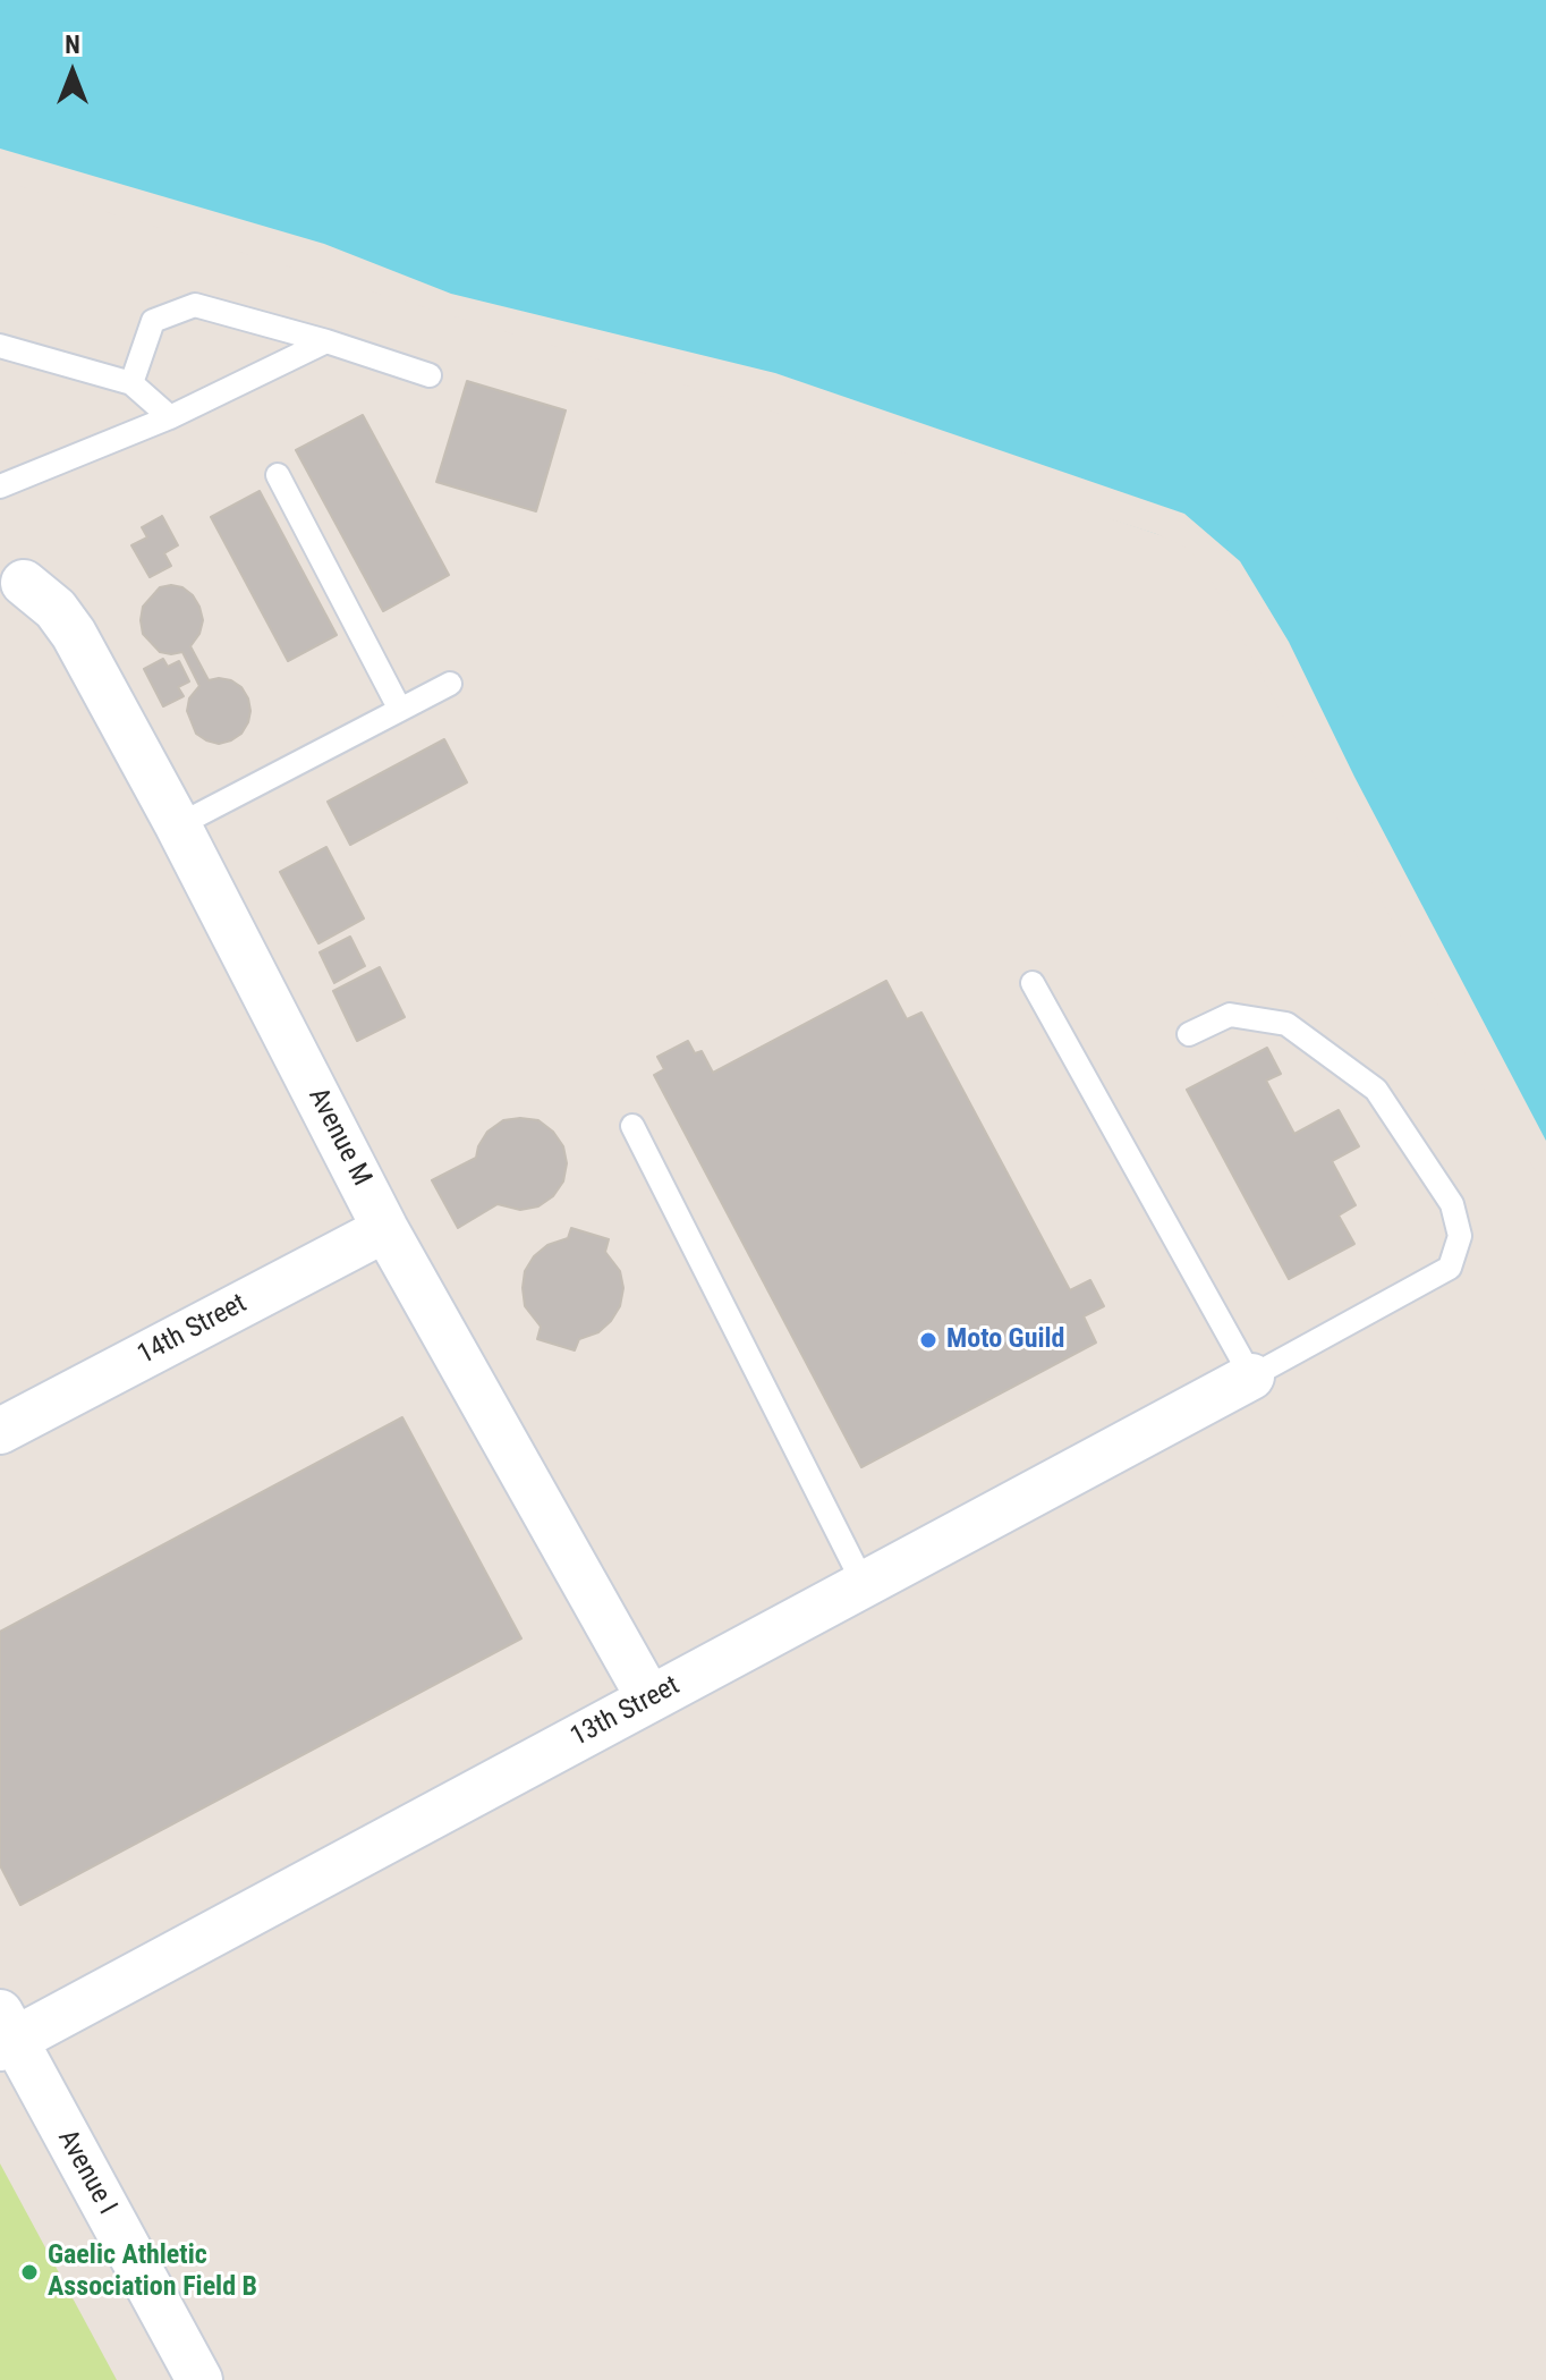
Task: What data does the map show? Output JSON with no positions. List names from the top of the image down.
{
  "streets": {
    "street": [
      "Avenue M",
      "14th Street",
      "13th Street",
      "Avenue I"
    ]
  },
  "crossings": [
    ["Avenue M", "14th Street"],
    ["Avenue M", "13th Street"],
    ["13th Street", "Avenue I"]
  ],
  "places": ["Moto Guild", "Gaelic Athletic Association Field B"],
  "north": "top"
}
